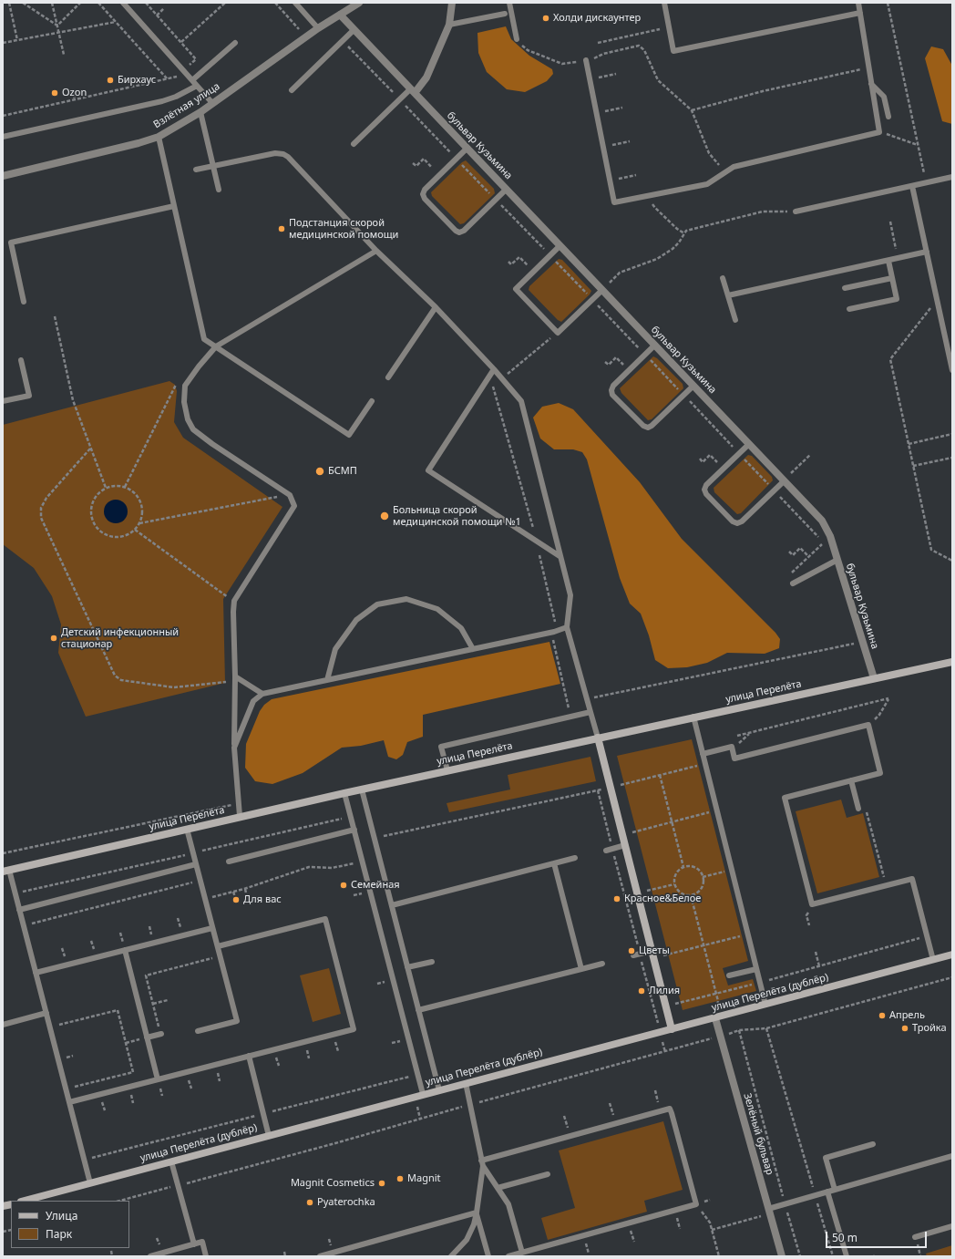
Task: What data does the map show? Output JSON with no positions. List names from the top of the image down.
{
  "streets": {
    "street": [
      "Взлётная улица",
      "бульвар Кузьмина",
      "улица Перелёта",
      "улица Перелёта (дублёр)",
      "Зелёный бульвар"
    ]
  },
  "crossings": [
    ["Взлётная улица", "бульвар Кузьмина"],
    ["бульвар Кузьмина", "улица Перелёта"],
    ["улица Перелёта (дублёр)", "Зелёный бульвар"]
  ],
  "places": [
    "Холди дискаунтер",
    "Бирхаус",
    "Ozon",
    "Подстанция скорой медицинской помощи",
    "БСМП",
    "Больница скорой медицинской помощи №1",
    "Детский инфекционный стационар",
    "Семейная",
    "Красное&Белое",
    "Для вас",
    "Цветы",
    "Лилия",
    "Апрель",
    "Тройка",
    "Magnit",
    "Magnit Cosmetics",
    "Pyaterochka"
  ],
  "legend": ["Улица", "Парк"],
  "scale_bar": "50 m"
}
